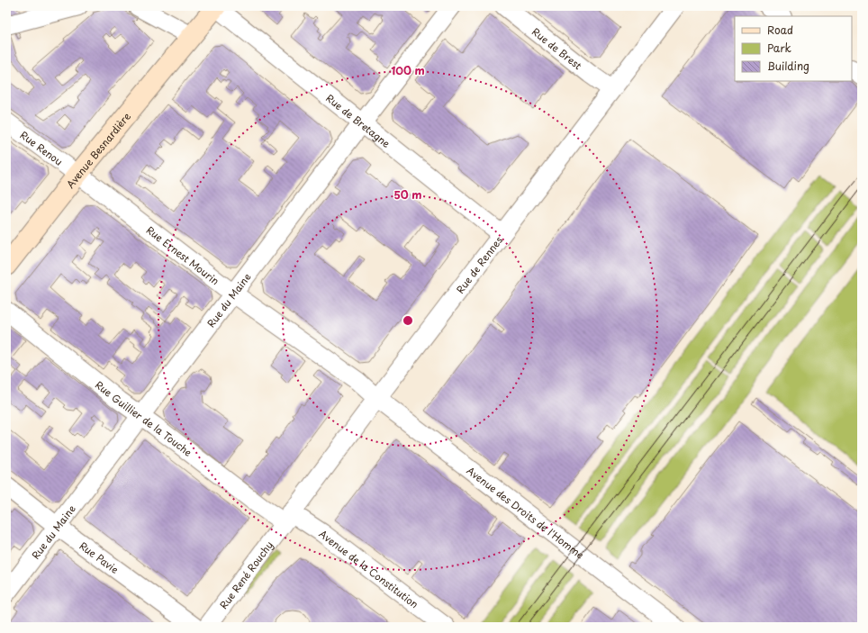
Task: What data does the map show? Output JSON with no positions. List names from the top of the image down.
{
  "streets": {
    "main road": ["Avenue Besnardière"],
    "street": [
      "Rue de Brest",
      "Rue de Bretagne",
      "Rue Renou",
      "Rue Ernest Mourin",
      "Rue de Rennes",
      "Rue du Maine",
      "Rue Guillier de la Touche",
      "Avenue des Droits de l'Homme",
      "Rue Pavie",
      "Avenue de la Constitution",
      "Rue René Rouchy"
    ]
  },
  "crossings": [
    ["Rue de Brest", "Rue de Rennes"],
    ["Rue de Bretagne", "Avenue Besnardière"],
    ["Rue de Bretagne", "Rue de Rennes"],
    ["Rue de Bretagne", "Rue du Maine"],
    ["Rue Renou", "Avenue Besnardière"],
    ["Rue Renou", "Rue Ernest Mourin"],
    ["Avenue Besnardière", "Rue Ernest Mourin"],
    ["Rue Ernest Mourin", "Rue de Rennes"],
    ["Rue Ernest Mourin", "Rue du Maine"],
    ["Rue Ernest Mourin", "Avenue des Droits de l'Homme"],
    ["Rue de Rennes", "Rue Guillier de la Touche"],
    ["Rue de Rennes", "Avenue des Droits de l'Homme"],
    ["Rue de Rennes", "Avenue de la Constitution"],
    ["Rue de Rennes", "Rue René Rouchy"],
    ["Rue du Maine", "Rue Guillier de la Touche"],
    ["Rue du Maine", "Rue Pavie"],
    ["Rue Guillier de la Touche", "Avenue de la Constitution"],
    ["Rue Guillier de la Touche", "Rue René Rouchy"],
    ["Avenue de la Constitution", "Rue René Rouchy"]
  ],
  "legend": ["Road", "Park", "Building"],
  "rings": ["100 m", "50 m"]
}
